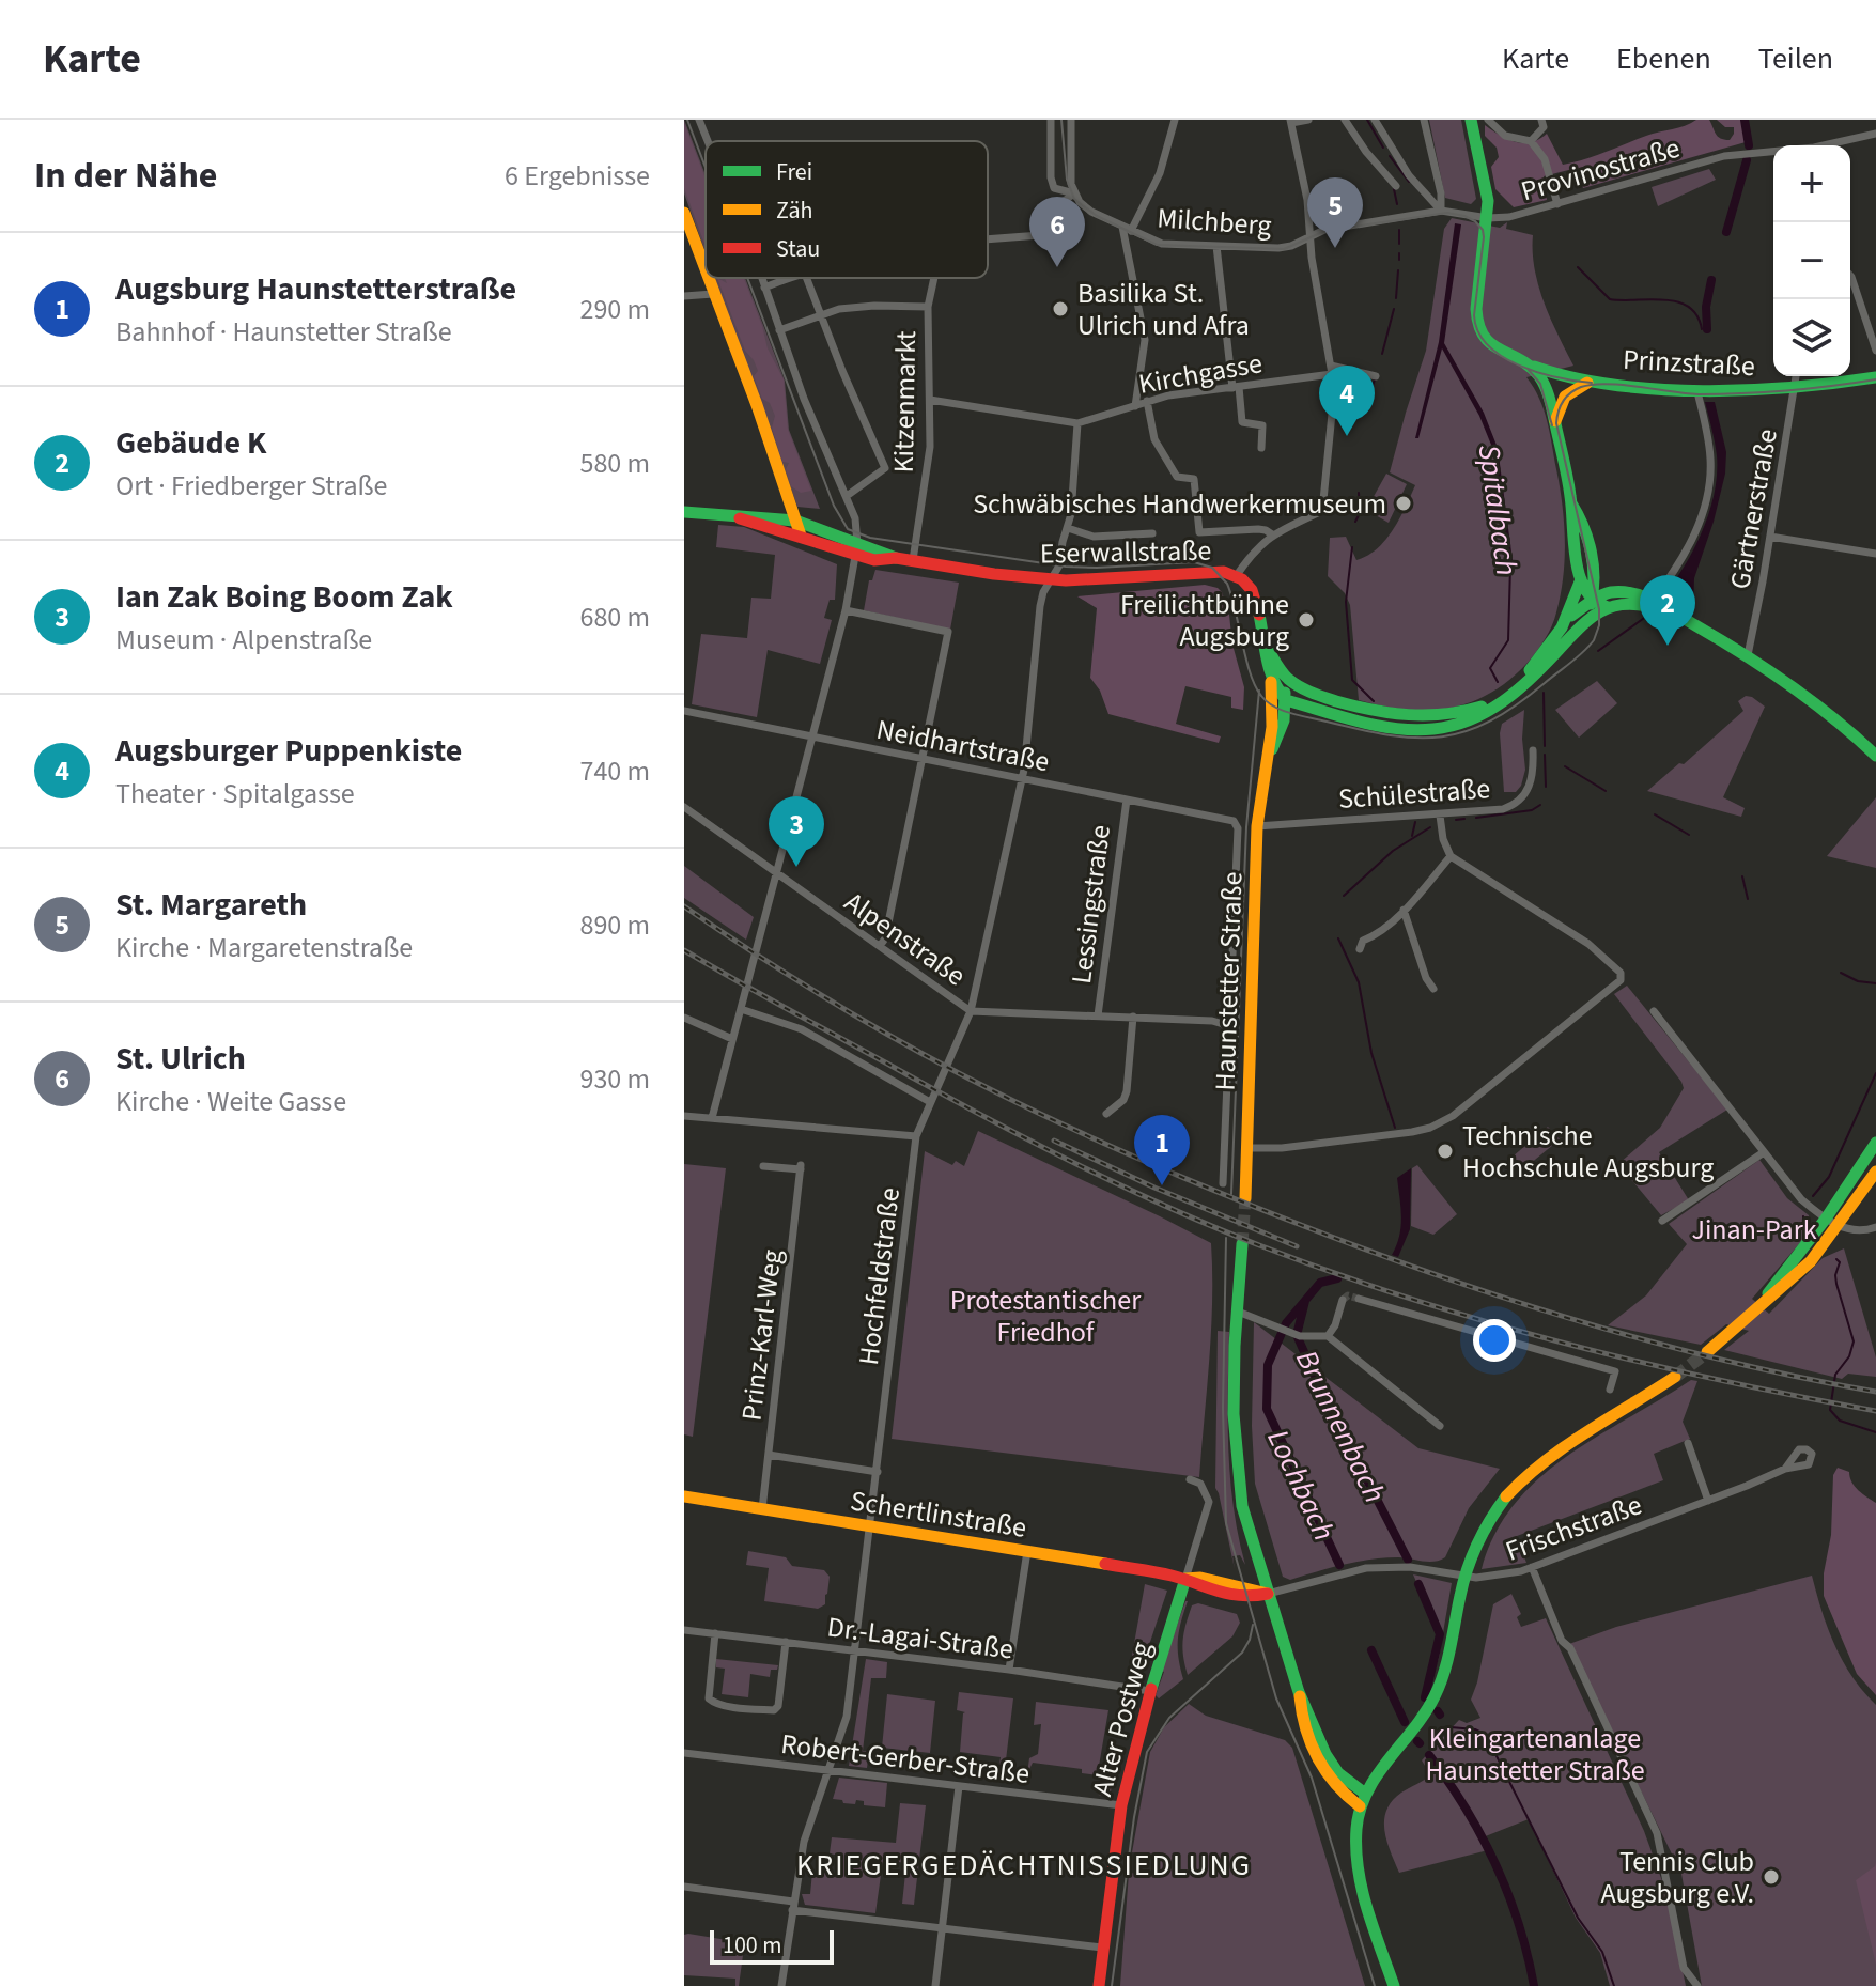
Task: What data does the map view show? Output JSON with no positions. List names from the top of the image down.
{
  "streets": {
    "main road": [
      "Prinzstraße",
      "Eserwallstraße",
      "Haunstetter Straße",
      "Schertlinstraße",
      "Alter Postweg"
    ],
    "street": [
      "Provinostraße",
      "Milchberg",
      "Kirchgasse",
      "Kitzenmarkt",
      "Gärtnerstraße",
      "Neidhartstraße",
      "Schülestraße",
      "Lessingstraße",
      "Alpenstraße",
      "Hochfeldstraße",
      "Prinz-Karl-Weg",
      "Frischstraße",
      "Dr.-Lagai-Straße",
      "Robert-Gerber-Straße"
    ]
  },
  "crossings": [
    ["Provinostraße", "Milchberg"],
    ["Provinostraße", "Prinzstraße"],
    ["Prinzstraße", "Gärtnerstraße"],
    ["Kirchgasse", "Hochfeldstraße"],
    ["Kitzenmarkt", "Eserwallstraße"],
    ["Eserwallstraße", "Hochfeldstraße"],
    ["Neidhartstraße", "Lessingstraße"],
    ["Neidhartstraße", "Haunstetter Straße"],
    ["Neidhartstraße", "Hochfeldstraße"],
    ["Schülestraße", "Haunstetter Straße"],
    ["Lessingstraße", "Alpenstraße"],
    ["Alpenstraße", "Haunstetter Straße"],
    ["Alpenstraße", "Hochfeldstraße"],
    ["Hochfeldstraße", "Schertlinstraße"],
    ["Hochfeldstraße", "Dr.-Lagai-Straße"],
    ["Hochfeldstraße", "Robert-Gerber-Straße"],
    ["Prinz-Karl-Weg", "Schertlinstraße"],
    ["Schertlinstraße", "Frischstraße"],
    ["Schertlinstraße", "Alter Postweg"],
    ["Dr.-Lagai-Straße", "Alter Postweg"],
    ["Alter Postweg", "Robert-Gerber-Straße"]
  ],
  "districts": ["KRIEGERGEDÄCHTNISSIEDLUNG"],
  "water": ["Spitalbach", "Brunnenbach", "Lochbach"],
  "parks": ["Jinan-Park", "Protestantischer Friedhof", "Kleingartenanlage Haunstetter Straße"],
  "places": [
    "Basilika St. Ulrich und Afra",
    "Schwäbisches Handwerkermuseum",
    "Freilichtbühne Augsburg",
    "Technische Hochschule Augsburg",
    "Tennis Club Augsburg e.V."
  ],
  "legend": ["Frei", "Zäh", "Stau"],
  "scale_bar": "100 m",
  "page": {
    "header": "Karte",
    "nav": ["Karte", "Ebenen", "Teilen"],
    "heading": ["In der Nähe", "6 Ergebnisse"],
    "map_buttons": ["+", "−"],
    "pins": [
      "5",
      "6",
      "4",
      "2",
      "3",
      "1"
    ],
    "list": [
      {
        "mark": "1",
        "name": "Augsburg Haunstetterstraße",
        "note": "Bahnhof · Haunstetter Straße",
        "value": "290 m"
      },
      {
        "mark": "2",
        "name": "Gebäude K",
        "note": "Ort · Friedberger Straße",
        "value": "580 m"
      },
      {
        "mark": "3",
        "name": "Ian Zak Boing Boom Zak",
        "note": "Museum · Alpenstraße",
        "value": "680 m"
      },
      {
        "mark": "4",
        "name": "Augsburger Puppenkiste",
        "note": "Theater · Spitalgasse",
        "value": "740 m"
      },
      {
        "mark": "5",
        "name": "St. Margareth",
        "note": "Kirche · Margaretenstraße",
        "value": "890 m"
      },
      {
        "mark": "6",
        "name": "St. Ulrich",
        "note": "Kirche · Weite Gasse",
        "value": "930 m"
      }
    ],
    "scale": "100 m"
  }
}
